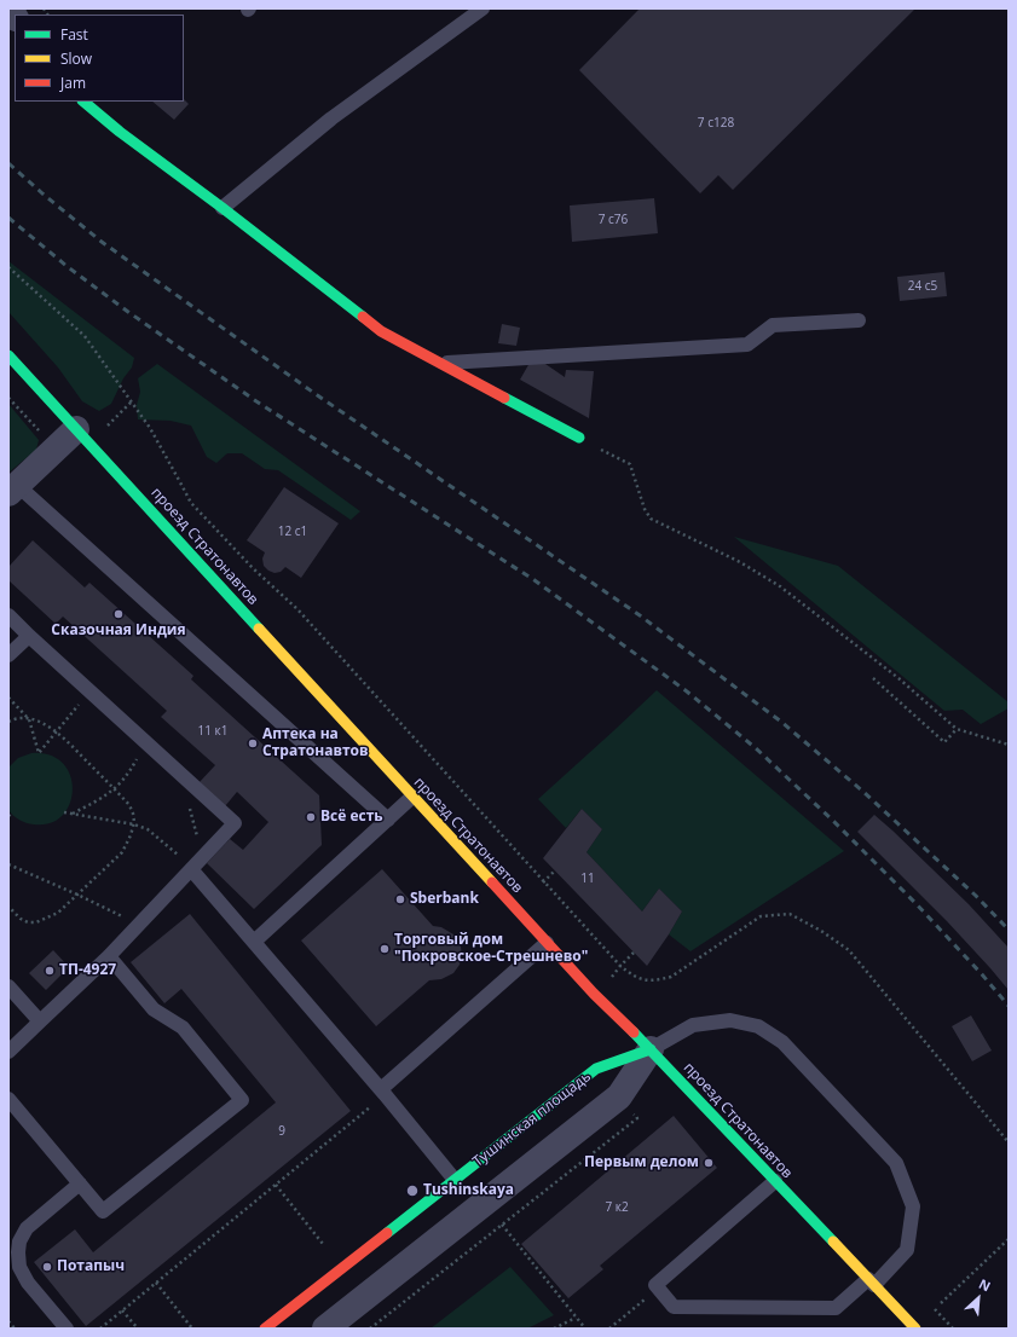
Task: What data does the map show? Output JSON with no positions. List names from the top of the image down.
{
  "streets": {
    "street": ["проезд Стратонавтов", "Тушинская площадь"]
  },
  "crossings": [
    ["проезд Стратонавтов", "Тушинская площадь"]
  ],
  "places": [
    "Сказочная Индия",
    "Аптека на Стратонавтов",
    "Всё есть",
    "Sberbank",
    "Торговый дом \"Покровское-Стрешнево\"",
    "ТП-4927",
    "Первым делом",
    "Tushinskaya",
    "Потапыч"
  ],
  "house_numbers": [
    "7 с128",
    "7 с76",
    "24 с5",
    "12 с1",
    "11 к1",
    "11",
    "9",
    "7 к2"
  ],
  "legend": ["Fast", "Slow", "Jam"],
  "north": "top right"
}
